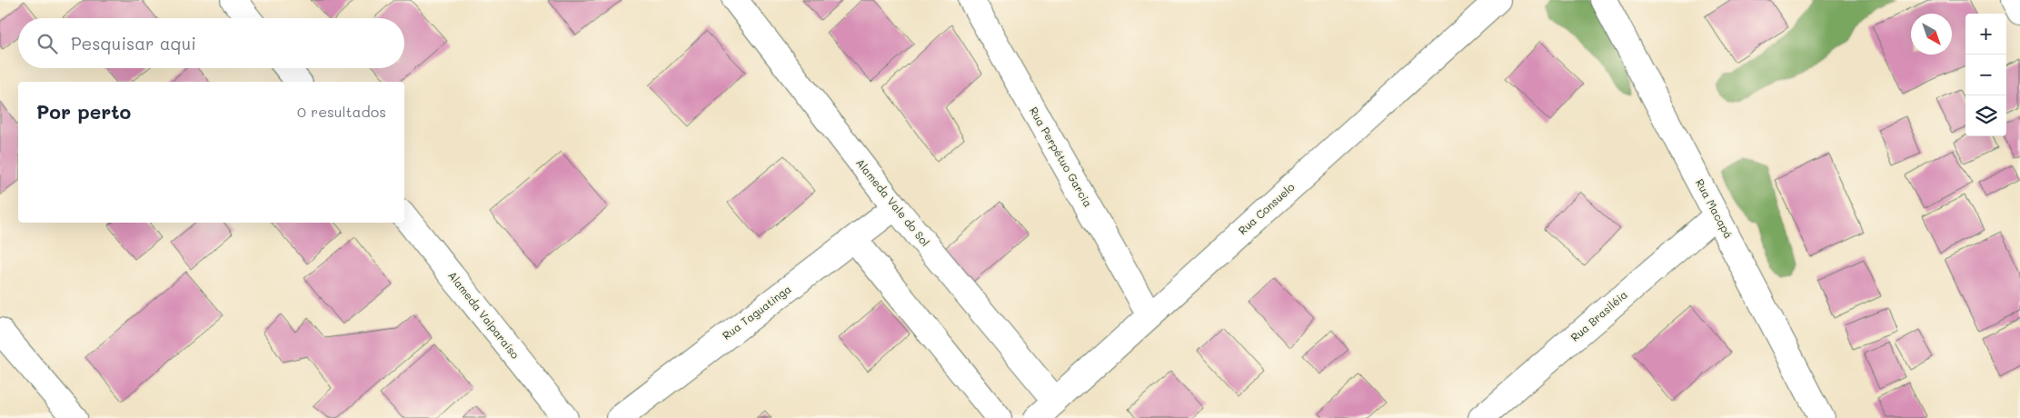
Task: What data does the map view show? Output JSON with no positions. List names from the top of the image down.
{
  "streets": {
    "street": [
      "Rua Perpétuo Garcia",
      "Alameda Vale do Sol",
      "Rua Consuelo",
      "Rua Macapá",
      "Rua Taguatinga",
      "Alameda Valparaíso",
      "Rua Brasiléia"
    ]
  },
  "crossings": [
    ["Rua Perpétuo Garcia", "Rua Consuelo"],
    ["Alameda Vale do Sol", "Rua Consuelo"],
    ["Alameda Vale do Sol", "Rua Taguatinga"],
    ["Rua Macapá", "Rua Brasiléia"]
  ],
  "north": "bottom right",
  "page": {
    "map_buttons": ["+", "−"],
    "search": "Pesquisar aqui",
    "heading": ["Por perto", "0 resultados"]
  }
}
